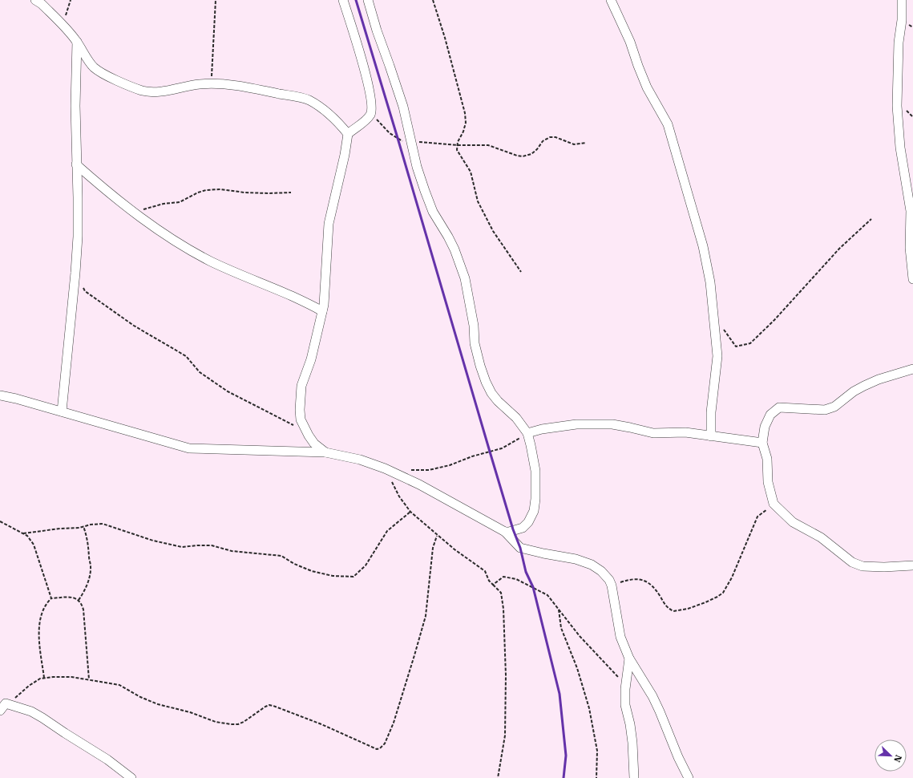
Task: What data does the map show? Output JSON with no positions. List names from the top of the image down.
{
  "north": "bottom right"
}
